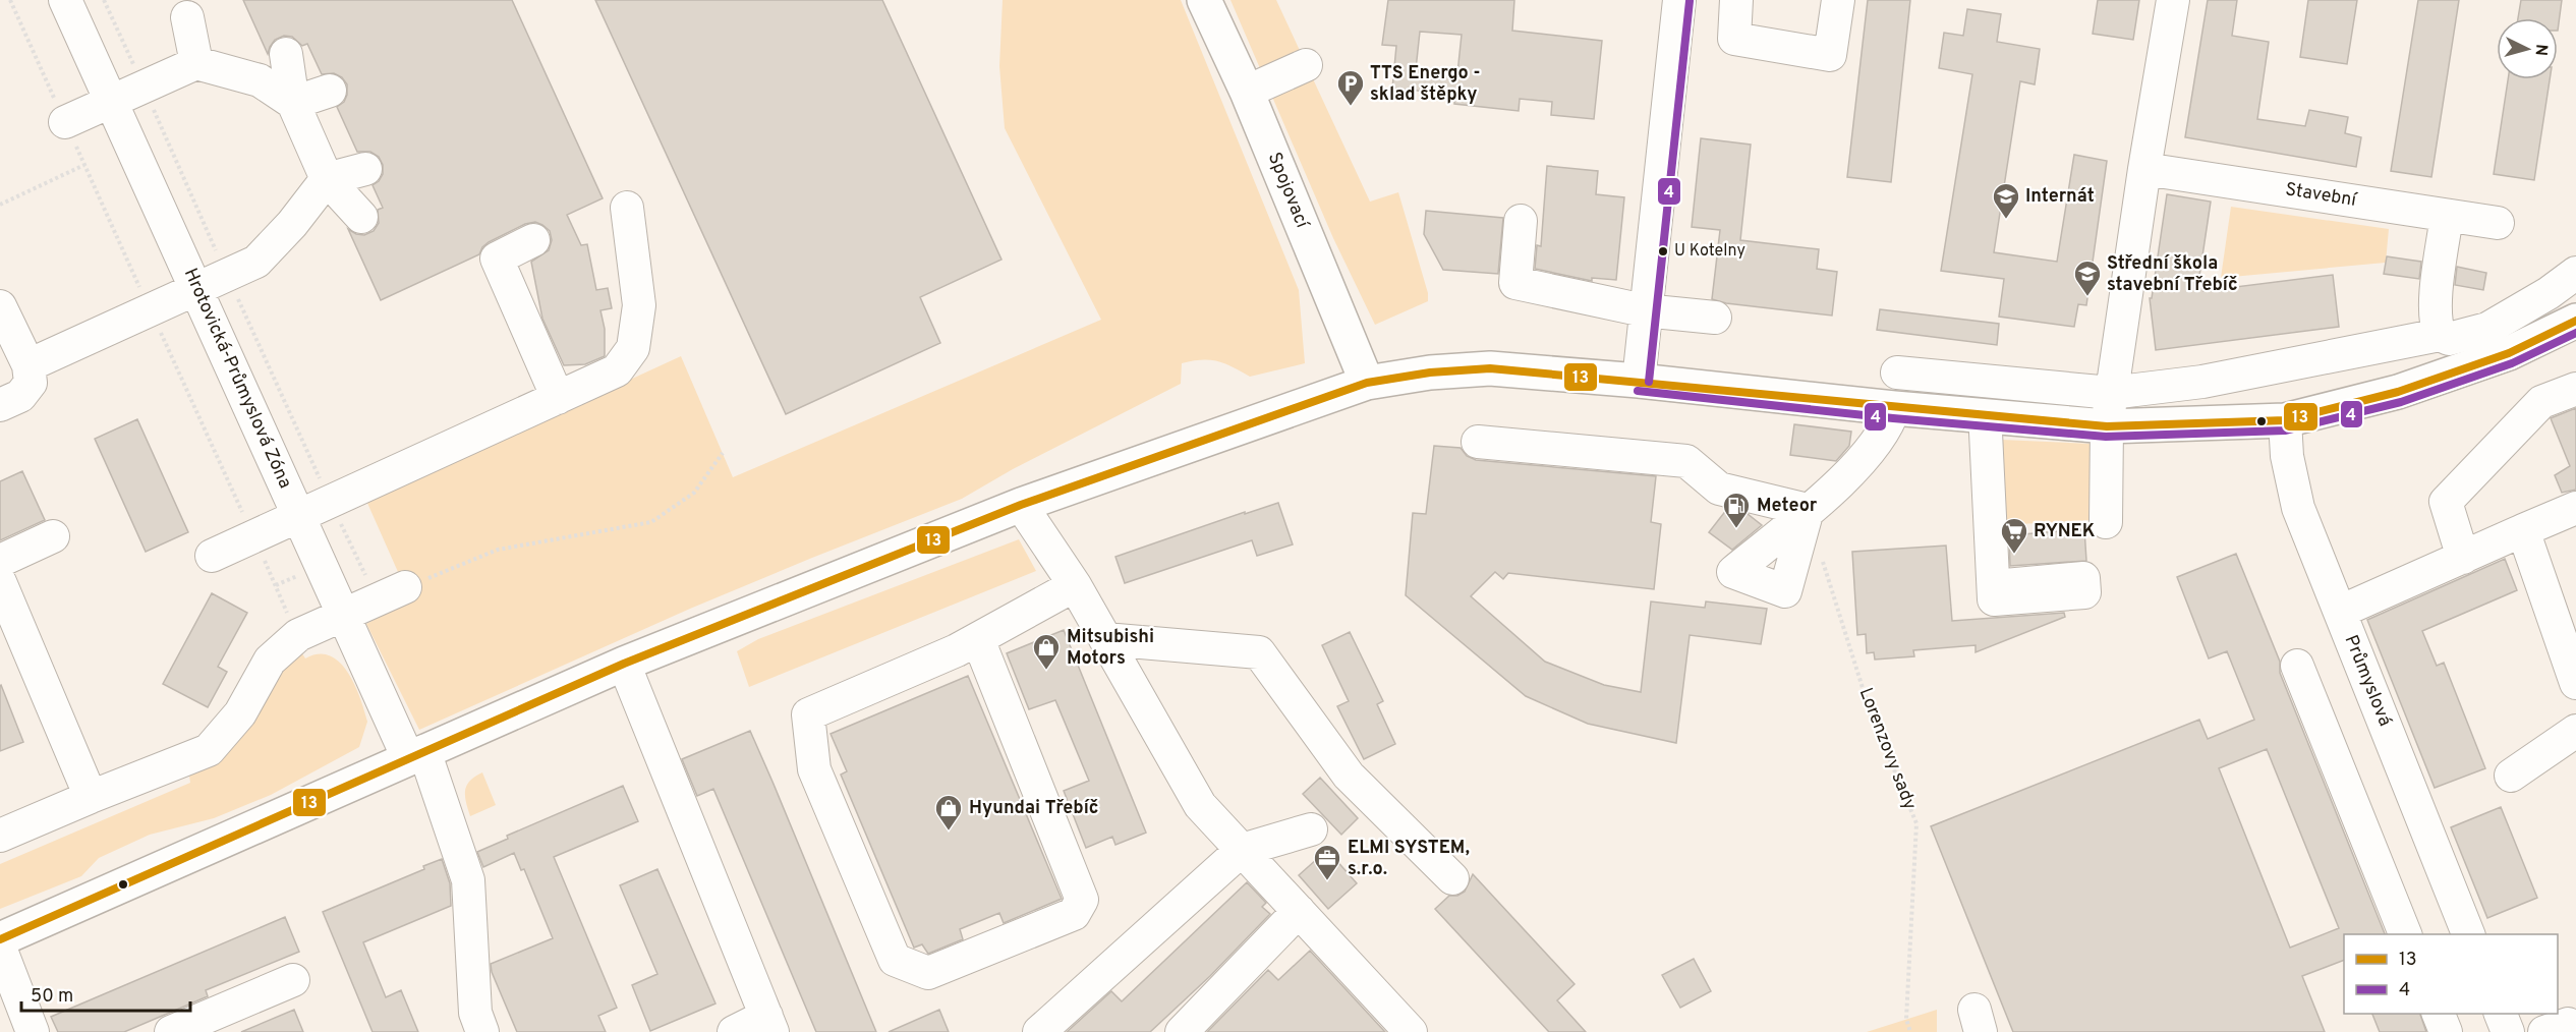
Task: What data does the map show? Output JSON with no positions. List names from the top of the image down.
{
  "streets": {
    "main road": ["Spojovací"],
    "street": ["Stavební", "Hrotovická-Průmyslová Zóna", "Průmyslová"],
    "path": ["Lorenzovy sady"]
  },
  "places": {
    "parking": ["TTS Energo - sklad štěpky"],
    "school or university": ["Internát", "Střední škola stavební Třebíč"],
    "other": ["U Kotelny"],
    "fuel station": ["Meteor"],
    "supermarket": ["RYNEK"],
    "shop": ["Mitsubishi Motors", "Hyundai Třebíč"],
    "office": ["ELMI SYSTEM, s.r.o."]
  },
  "lines": ["transit line 4", "transit line 13"],
  "legend": ["13", "4"],
  "scale_bar": "50 m",
  "north": "right"
}
